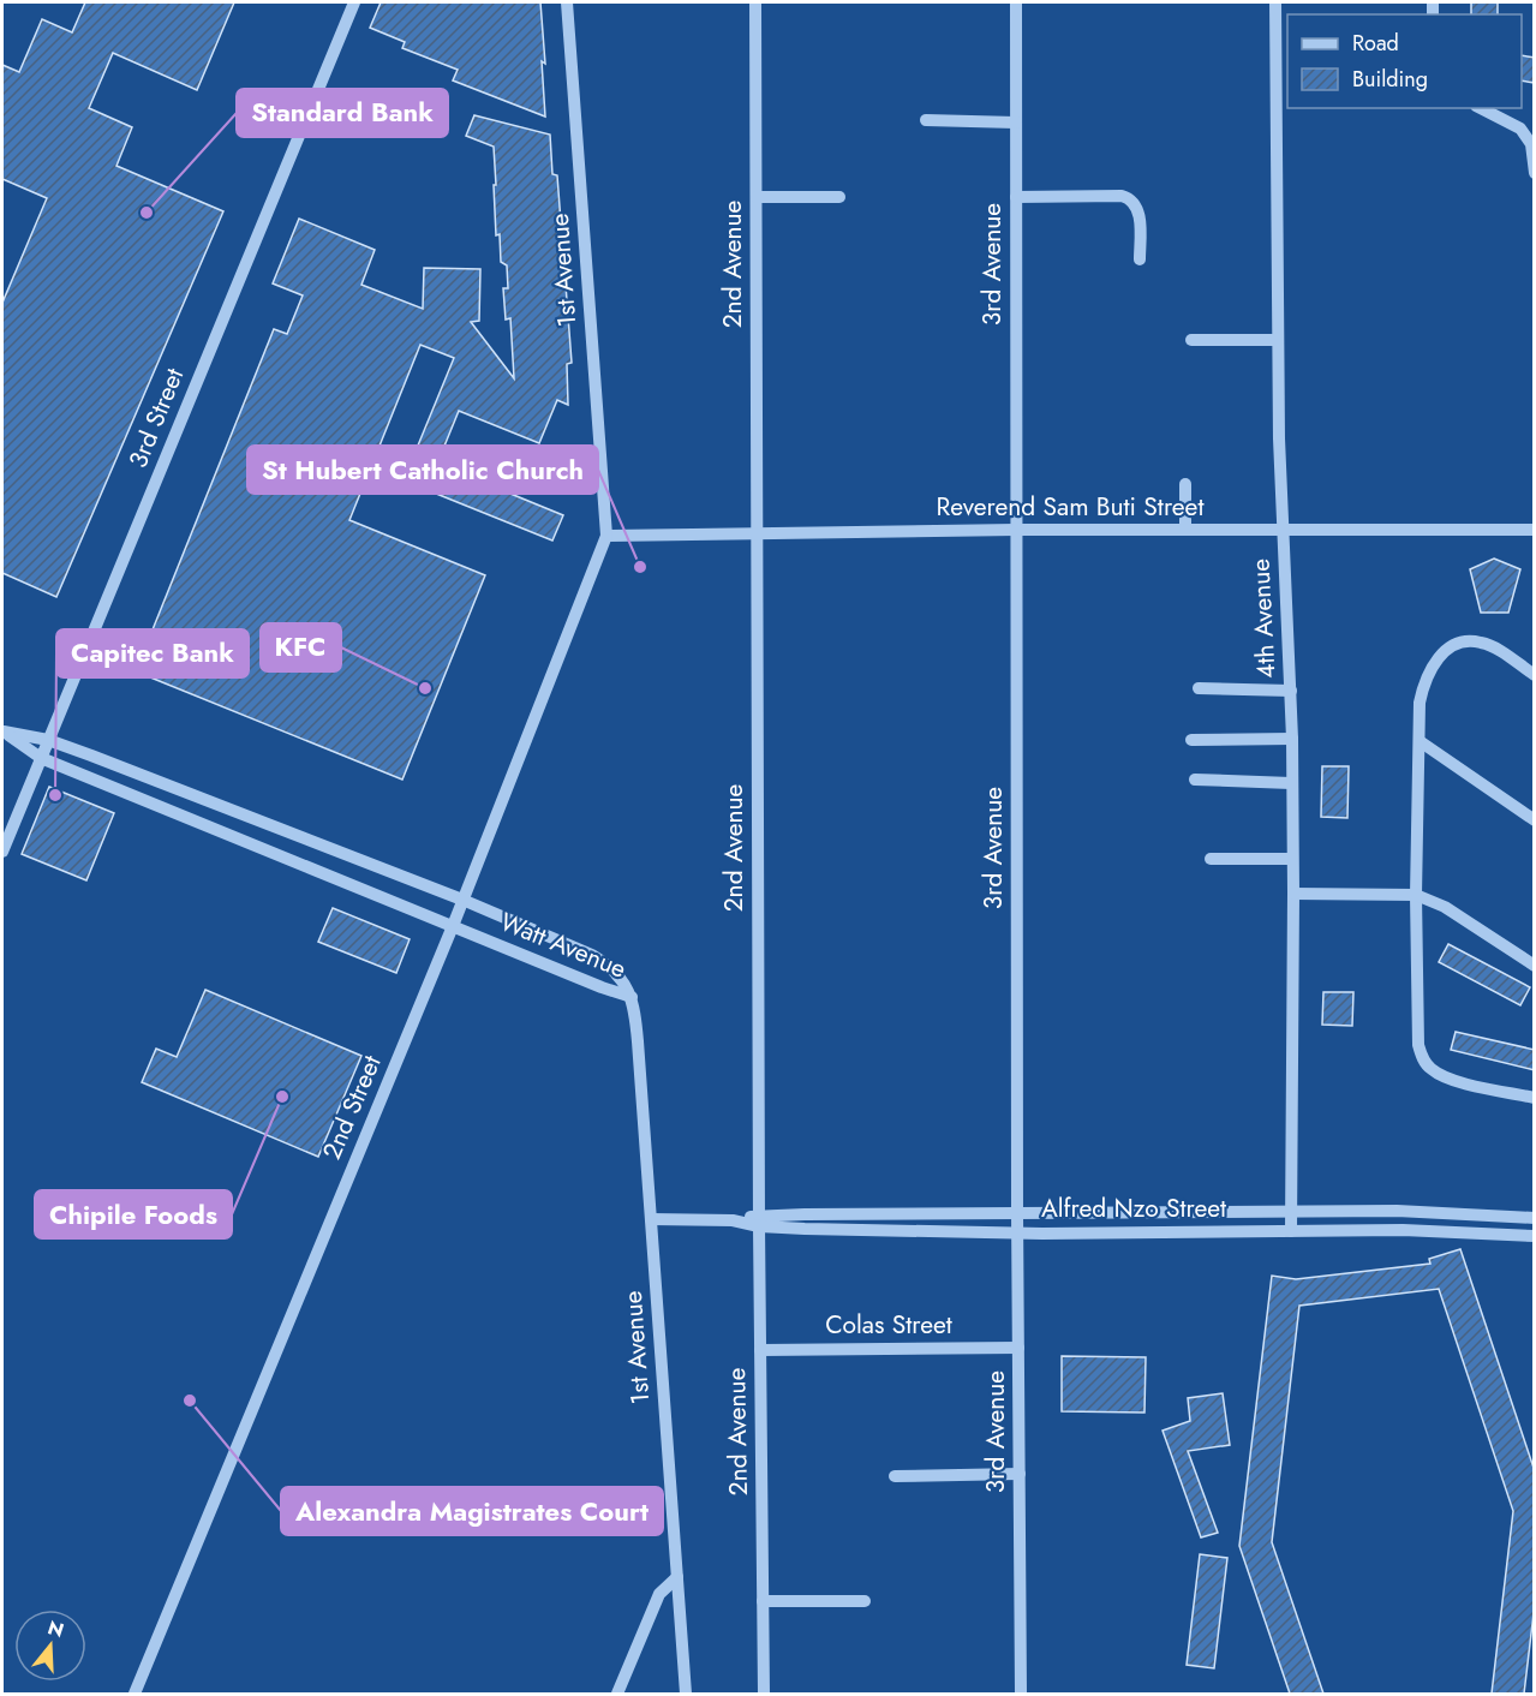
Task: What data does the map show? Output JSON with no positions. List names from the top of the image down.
{
  "streets": {
    "street": [
      "2nd Avenue",
      "3rd Avenue",
      "1st Avenue",
      "3rd Street",
      "Reverend Sam Buti Street",
      "4th Avenue",
      "Watt Avenue",
      "2nd Street",
      "Alfred Nzo Street",
      "Colas Street"
    ]
  },
  "crossings": [
    ["2nd Avenue", "Reverend Sam Buti Street"],
    ["2nd Avenue", "Alfred Nzo Street"],
    ["2nd Avenue", "Colas Street"],
    ["3rd Avenue", "Reverend Sam Buti Street"],
    ["3rd Avenue", "Alfred Nzo Street"],
    ["3rd Avenue", "Colas Street"],
    ["1st Avenue", "Reverend Sam Buti Street"],
    ["1st Avenue", "Watt Avenue"],
    ["1st Avenue", "2nd Street"],
    ["1st Avenue", "Alfred Nzo Street"],
    ["3rd Street", "Watt Avenue"],
    ["Reverend Sam Buti Street", "4th Avenue"],
    ["Reverend Sam Buti Street", "2nd Street"],
    ["4th Avenue", "Alfred Nzo Street"],
    ["Watt Avenue", "2nd Street"]
  ],
  "places": [
    "Standard Bank",
    "St Hubert Catholic Church",
    "KFC",
    "Capitec Bank",
    "Chipile Foods",
    "Alexandra Magistrates Court"
  ],
  "legend": ["Road", "Building"],
  "north": "top"
}
